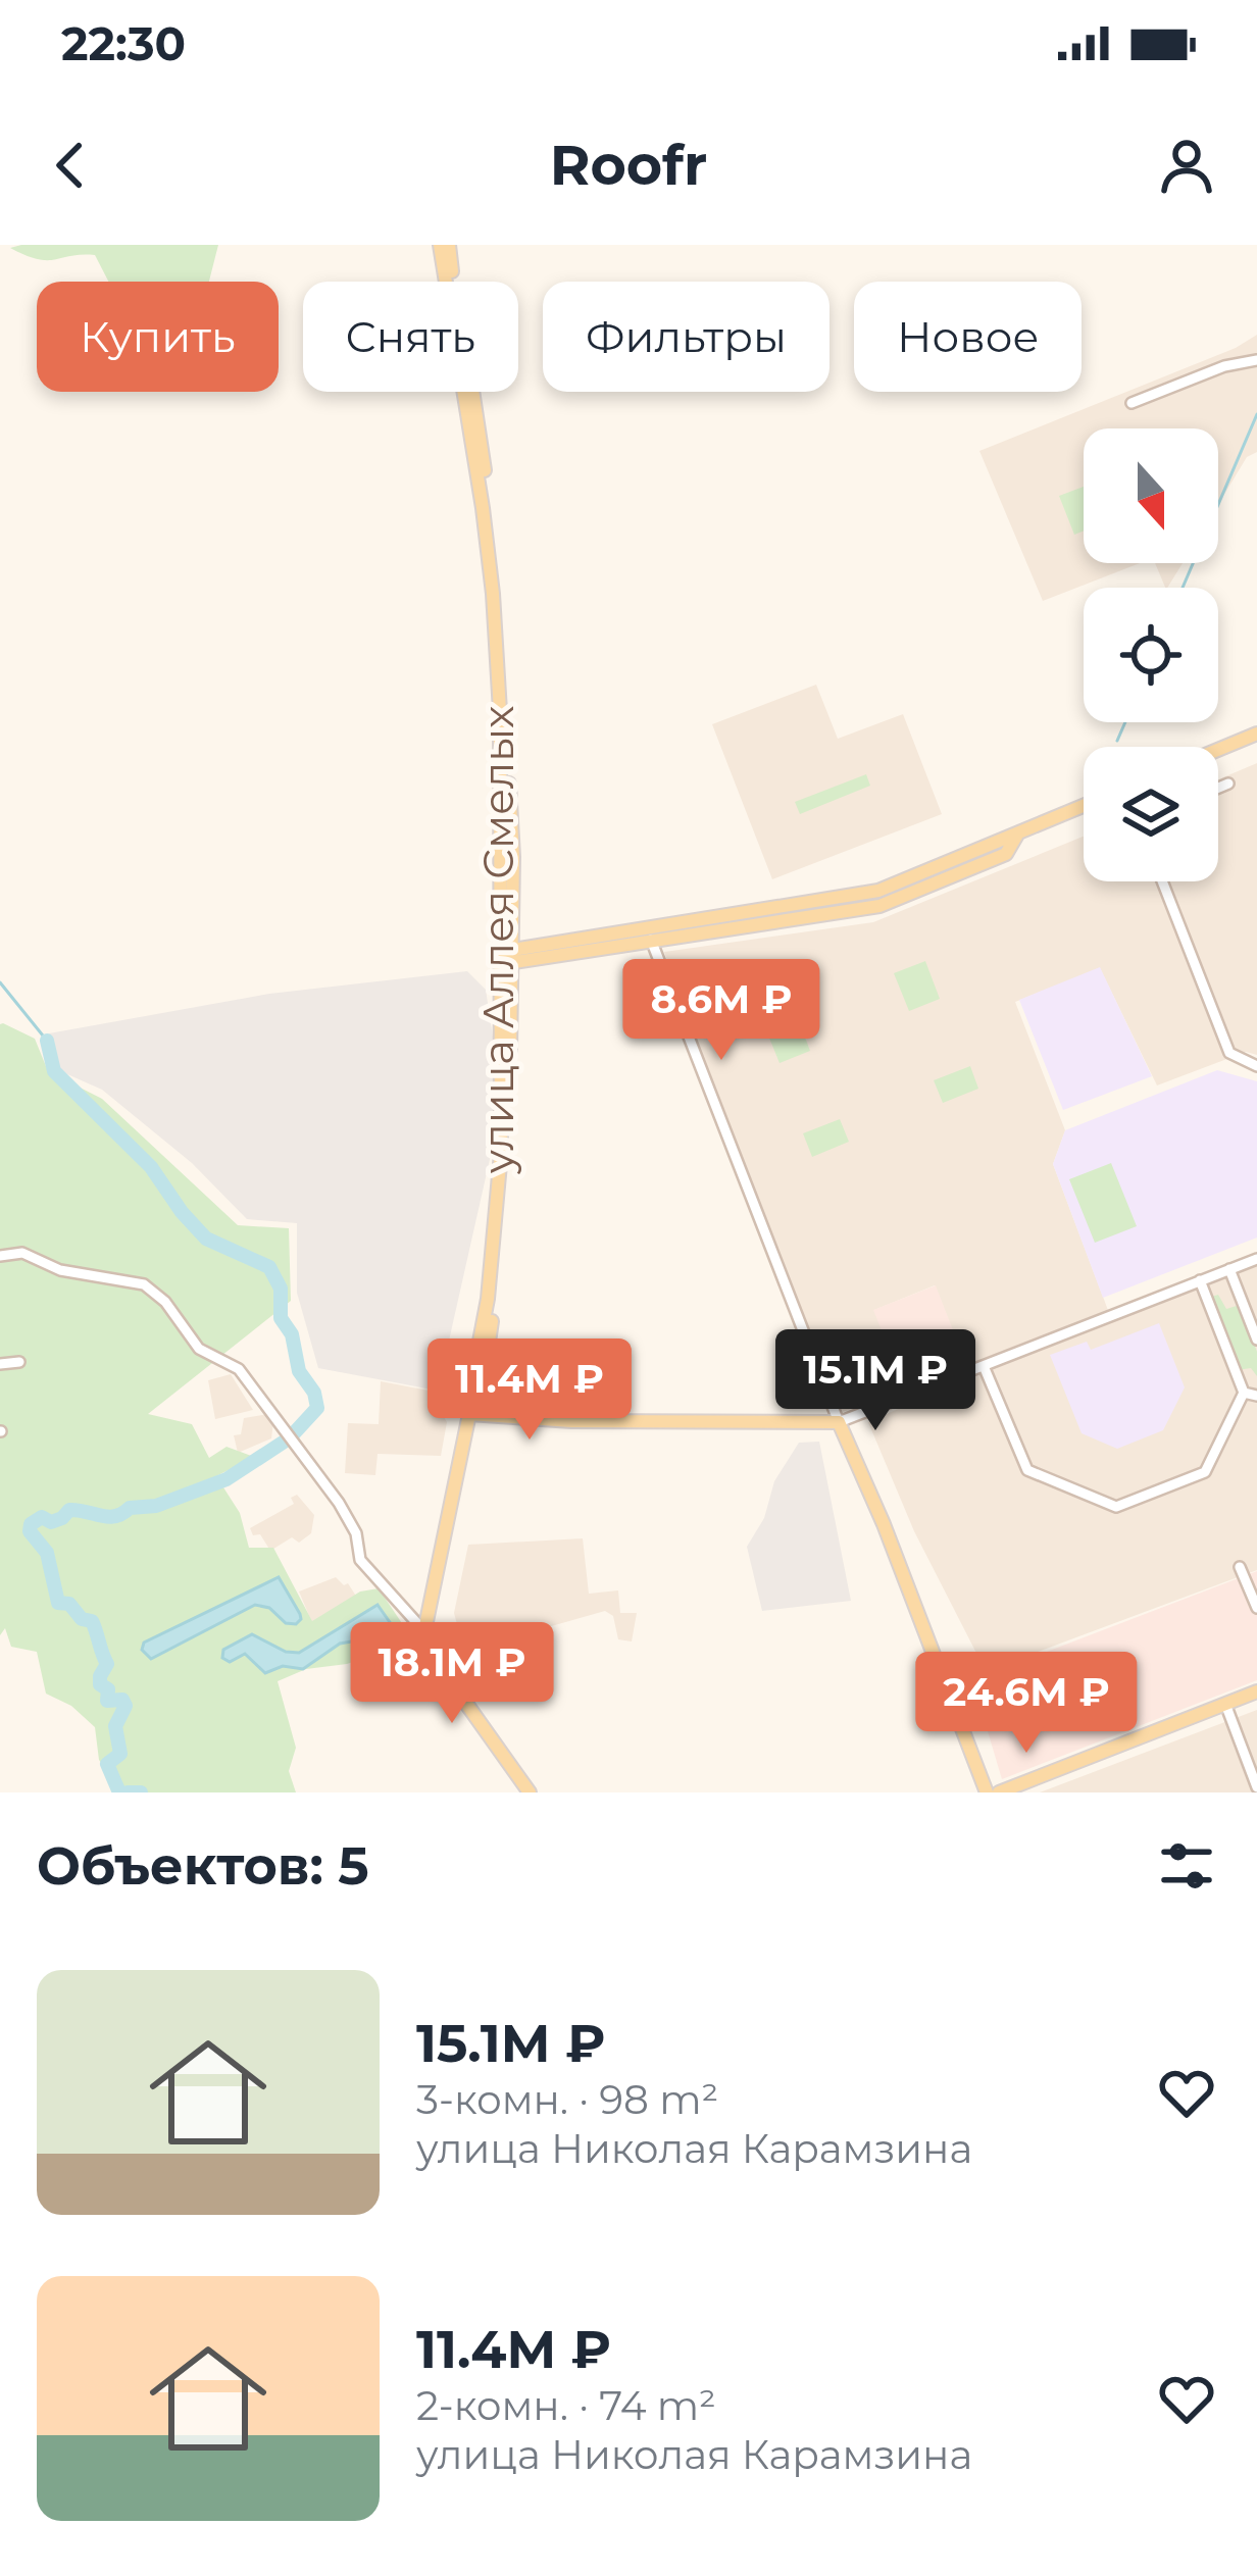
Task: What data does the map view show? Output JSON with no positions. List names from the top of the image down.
{
  "streets": {
    "main road": ["улица Аллея Смелых"]
  },
  "north": "bottom",
  "page": {
    "status": "22:30",
    "header": "Roofr",
    "chip": [
      "Купить",
      "Снять",
      "Фильтры",
      "Новое"
    ],
    "price": [
      "8.6M ₽",
      "15.1M ₽",
      "11.4M ₽",
      "18.1M ₽",
      "24.6M ₽"
    ],
    "heading": "Объектов: 5",
    "list": [
      {
        "name": "15.1M ₽",
        "note": "3-комн. · 98 m² · улица Николая Карамзина"
      },
      {
        "name": "11.4M ₽",
        "note": "2-комн. · 74 m² · улица Николая Карамзина"
      }
    ]
  }
}
